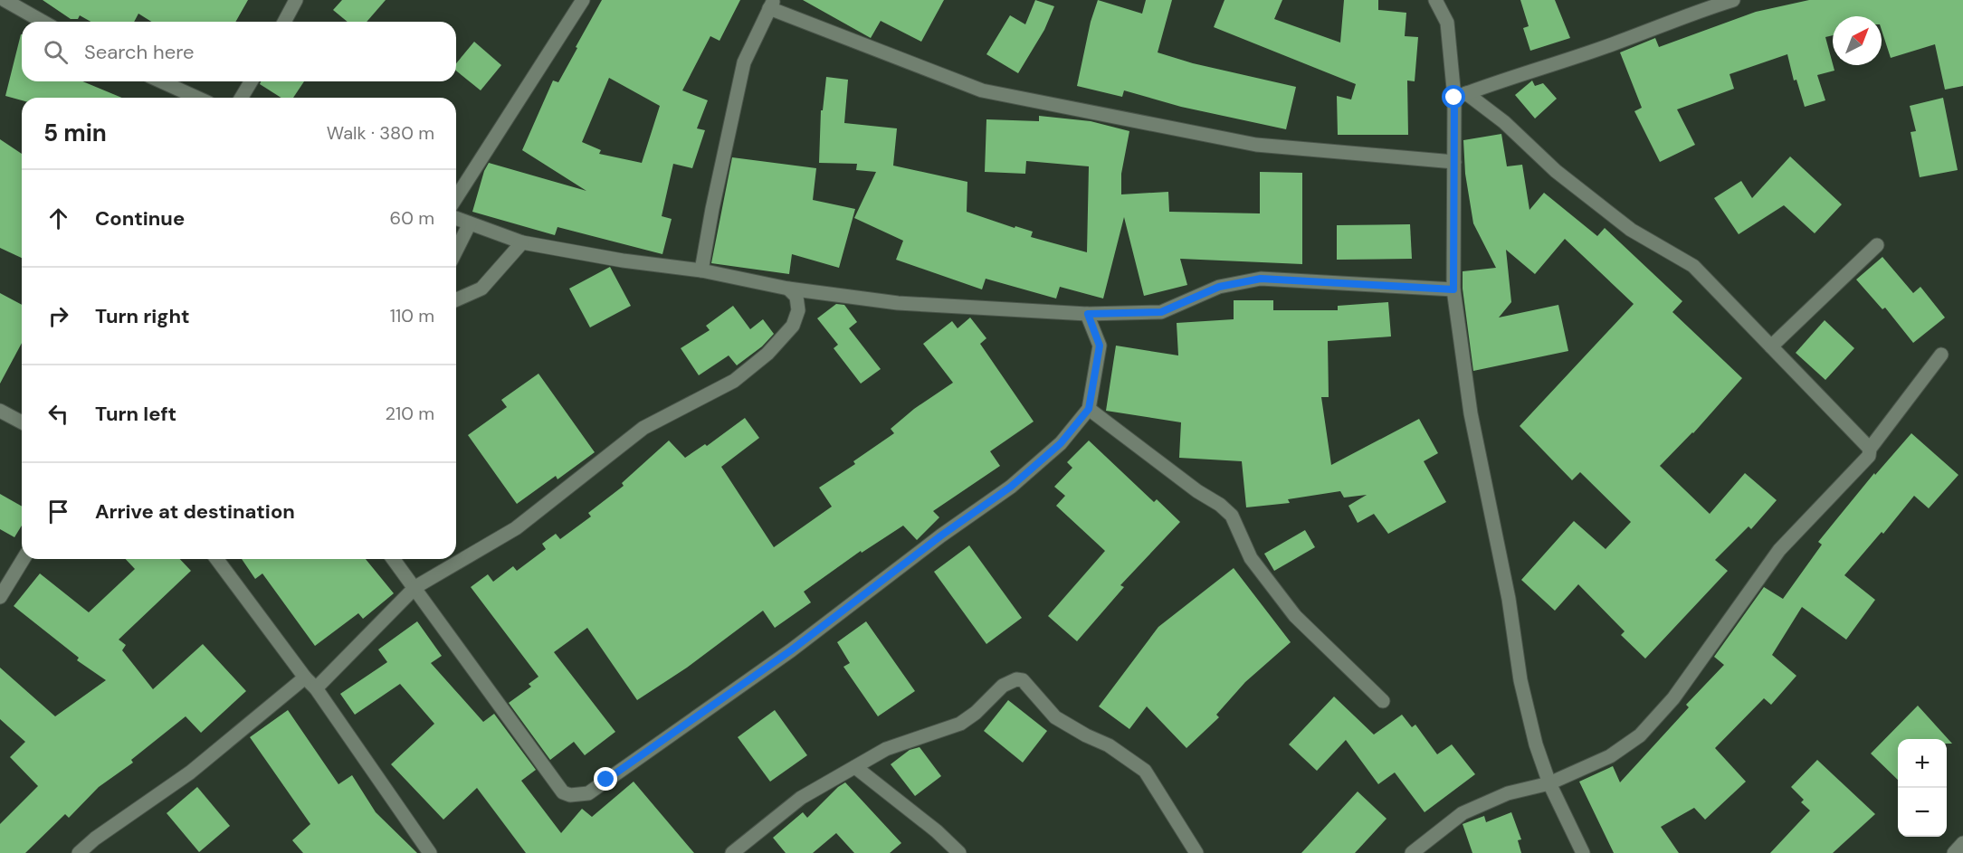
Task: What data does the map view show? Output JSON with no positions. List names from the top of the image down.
{
  "north": "top right",
  "page": {
    "search": "Search here",
    "heading": ["5 min", "Walk · 380 m"],
    "list": [
      ["Continue", "60 m"],
      ["Turn right", "110 m"],
      ["Turn left", "210 m"],
      "Arrive at destination"
    ],
    "map_buttons": ["+", "−"]
  }
}
